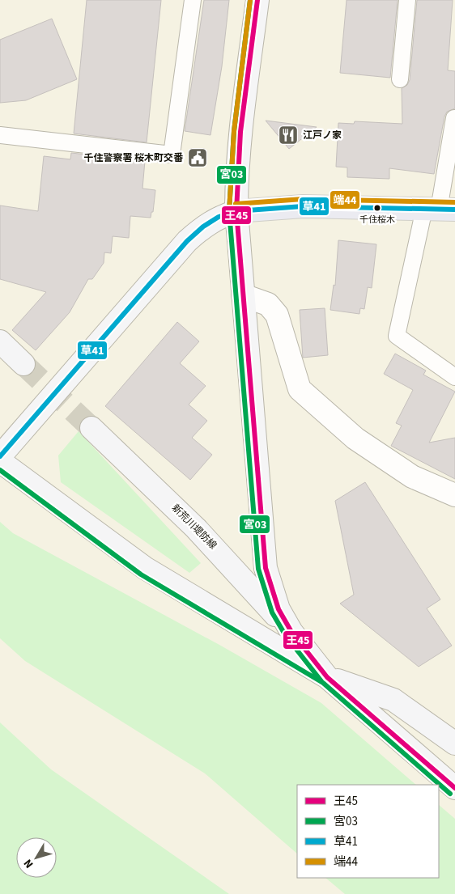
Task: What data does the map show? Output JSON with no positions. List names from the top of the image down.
{
  "streets": {
    "main road": ["新荒川堤防線"]
  },
  "places": {
    "restaurant": ["江戸ノ家"],
    "public building": ["千住警察署 桜木町交番"],
    "other": ["千住桜木"]
  },
  "lines": [
    "transit line 王45",
    "transit line 宮03",
    "transit line 端44",
    "transit line 草41"
  ],
  "legend": [
    "王45",
    "宮03",
    "草41",
    "端44"
  ],
  "north": "bottom left"
}
